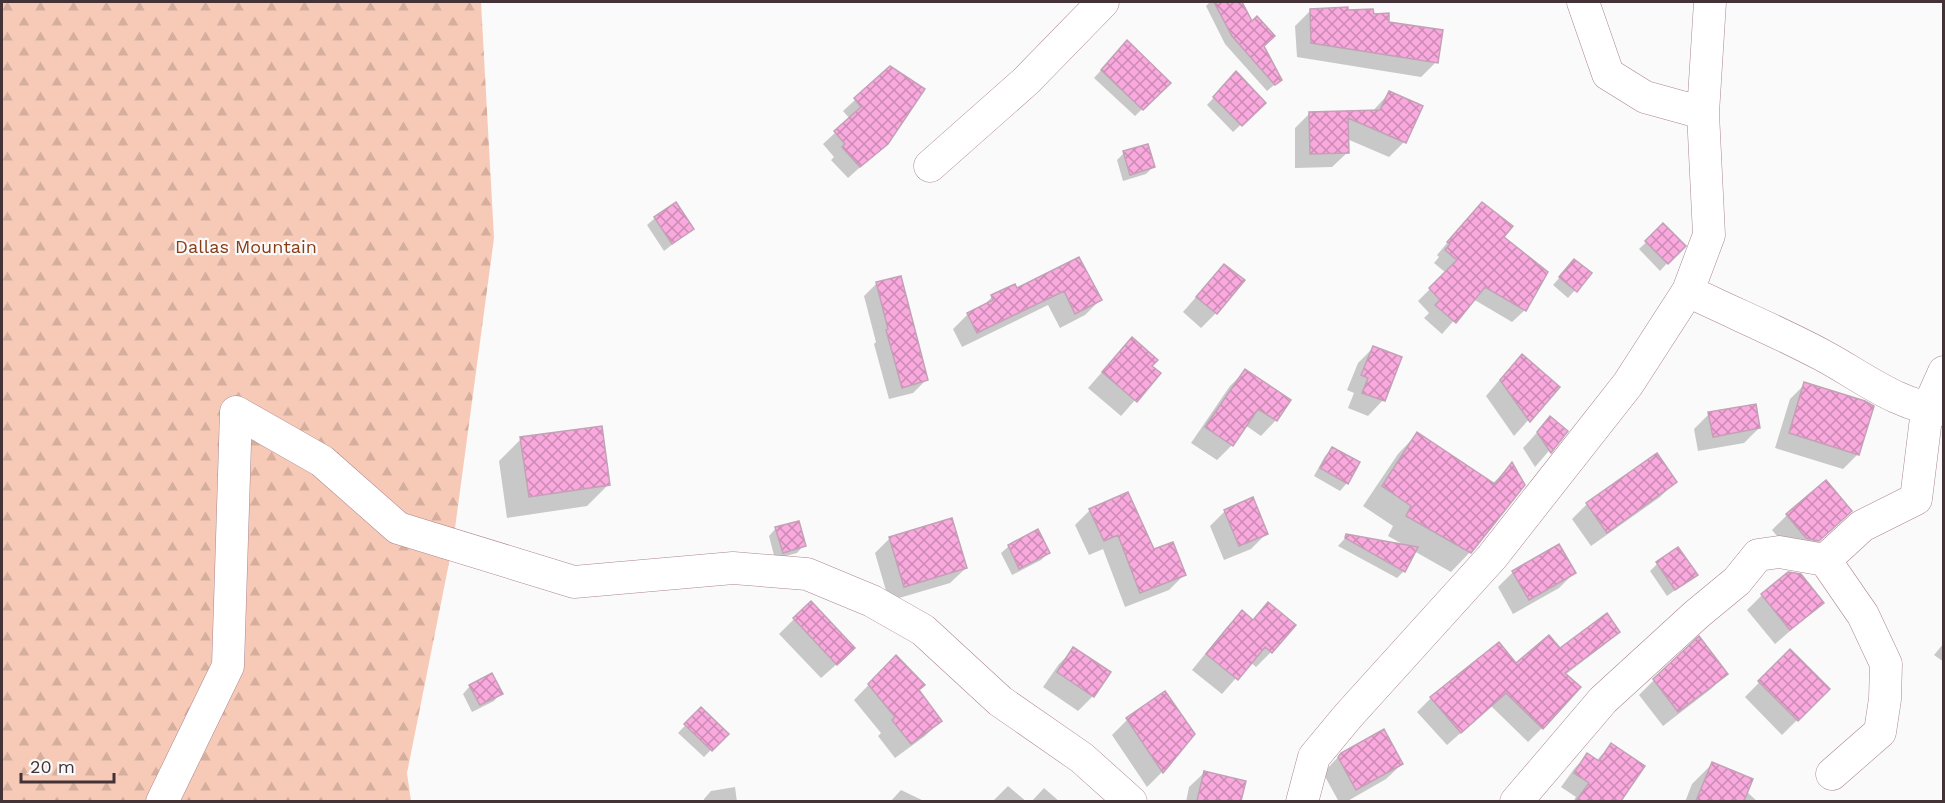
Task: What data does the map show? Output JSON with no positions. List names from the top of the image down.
{
  "parks": ["Dallas Mountain"],
  "scale_bar": "20 m"
}
